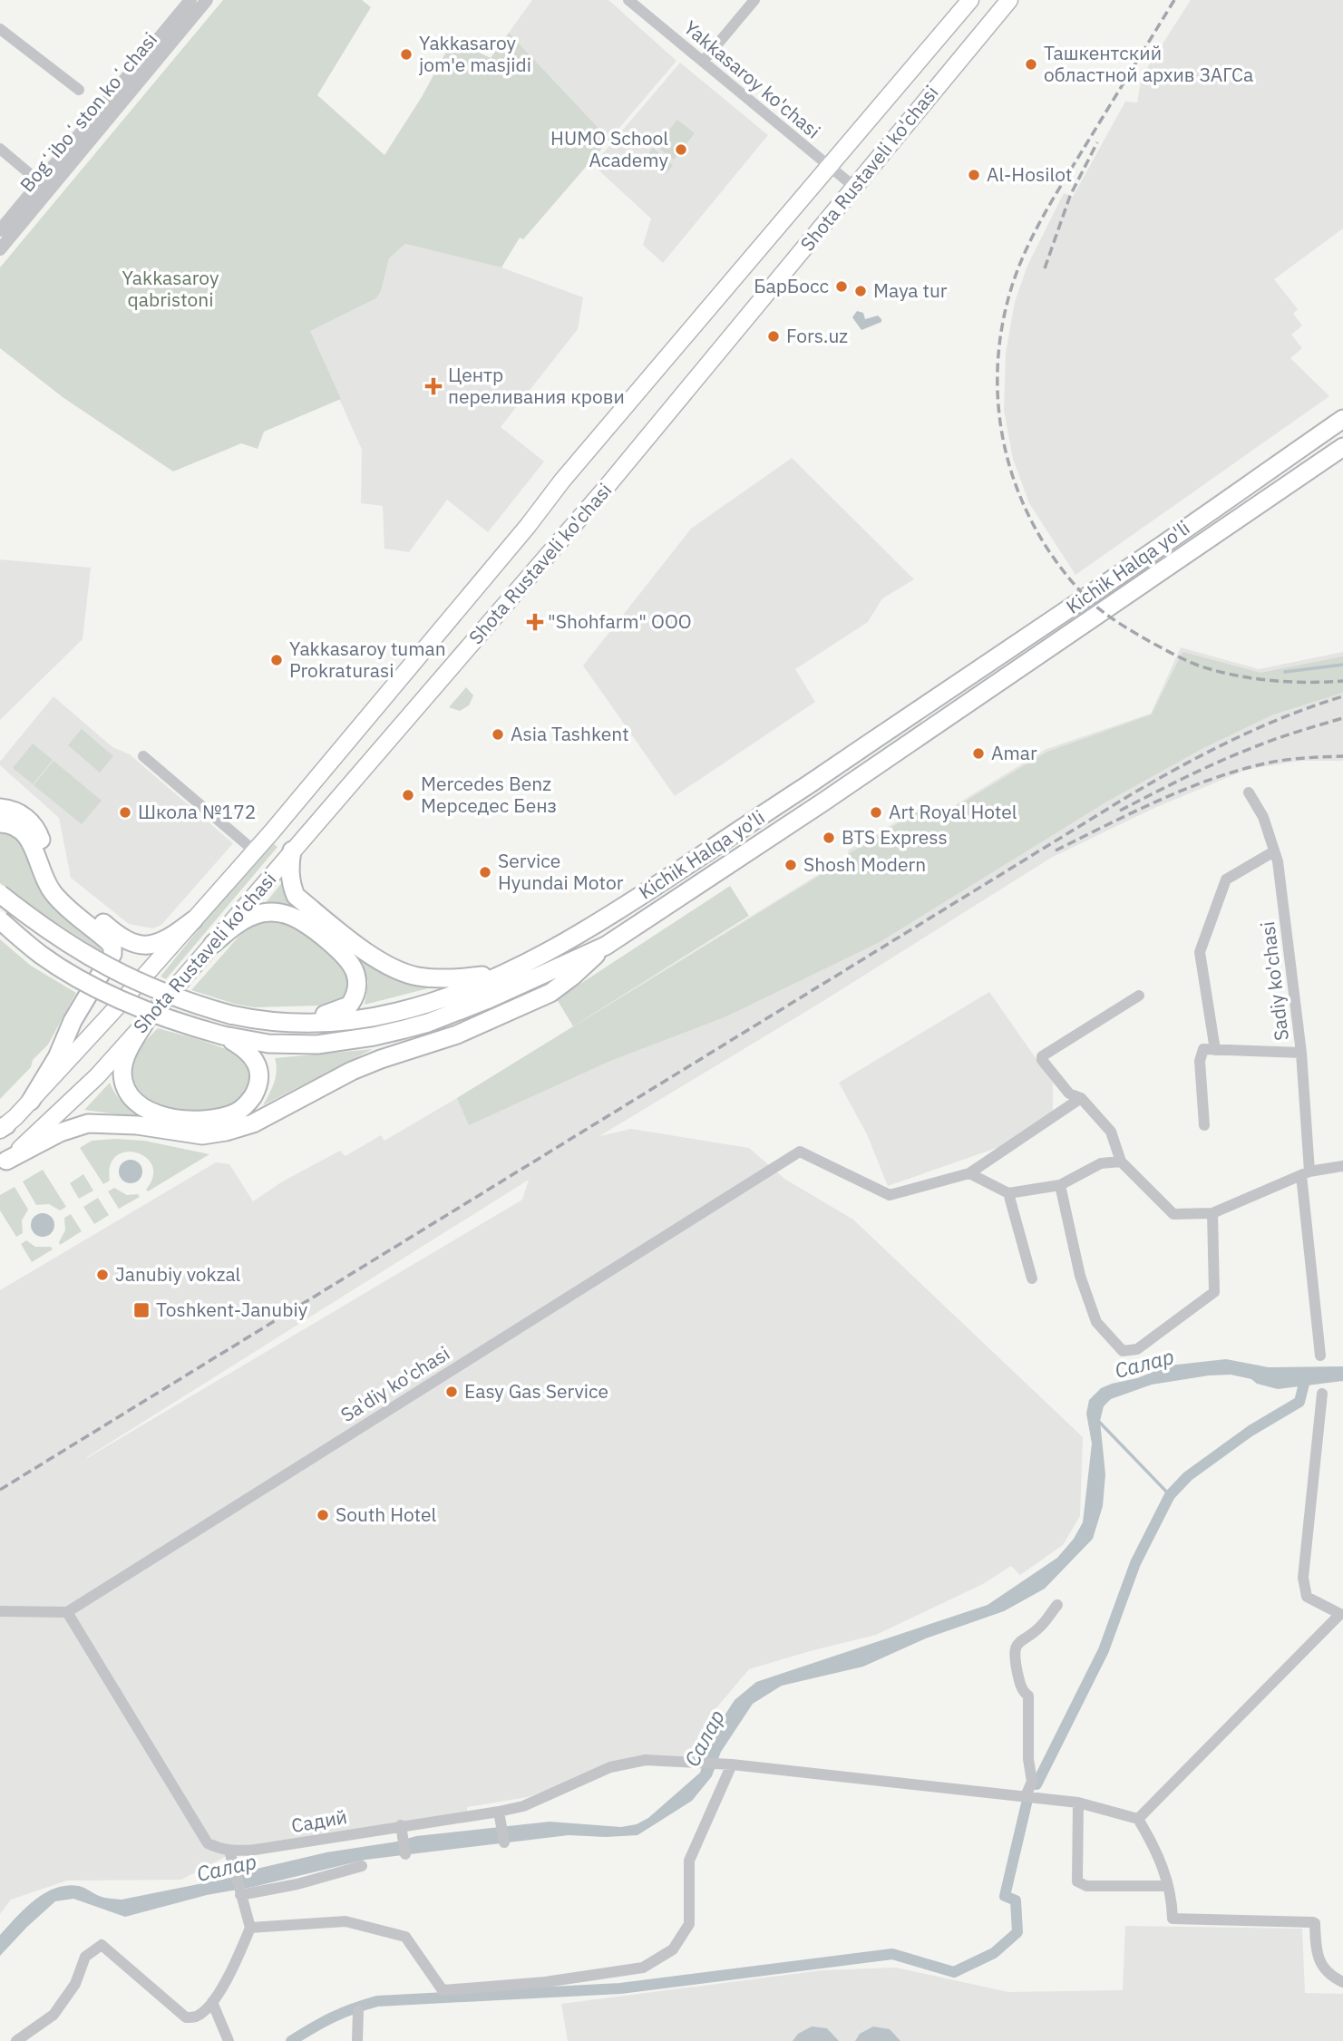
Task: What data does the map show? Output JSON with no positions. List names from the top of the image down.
{
  "streets": {
    "highway": ["Kichik Halqa yo'li"],
    "main road": ["Shota Rustaveli ko'chasi"],
    "street": [
      "Yakkasaroy ko'chasi",
      "Bogʻiboʻston koʻchasi",
      "Sadiy ko'chasi",
      "Sa'diy ko'chasi",
      "Садий"
    ]
  },
  "crossings": [
    ["Yakkasaroy ko'chasi", "Shota Rustaveli ko'chasi"]
  ],
  "water": ["Салар"],
  "parks": ["Yakkasaroy qabristoni"],
  "places": {
    "other": [
      "Yakkasaroy jom'e masjidi",
      "Ташкентский областной архив ЗАГСа",
      "HUMO School Academy",
      "Al-Hosilot",
      "БарБосс",
      "Maya tur",
      "Fors.uz",
      "Yakkasaroy tuman Prokraturasi",
      "Asia Tashkent",
      "Amar",
      "Mercedes Benz Мерседес Бенз",
      "Школа №172",
      "Art Royal Hotel",
      "BTS Express",
      "Shosh Modern",
      "Service Hyundai Motor",
      "Janubiy vokzal",
      "Easy Gas Service",
      "South Hotel"
    ],
    "health": ["Центр переливания крови", "\"Shohfarm\" OOO"],
    "transit": ["Toshkent-Janubiy"]
  }
}
